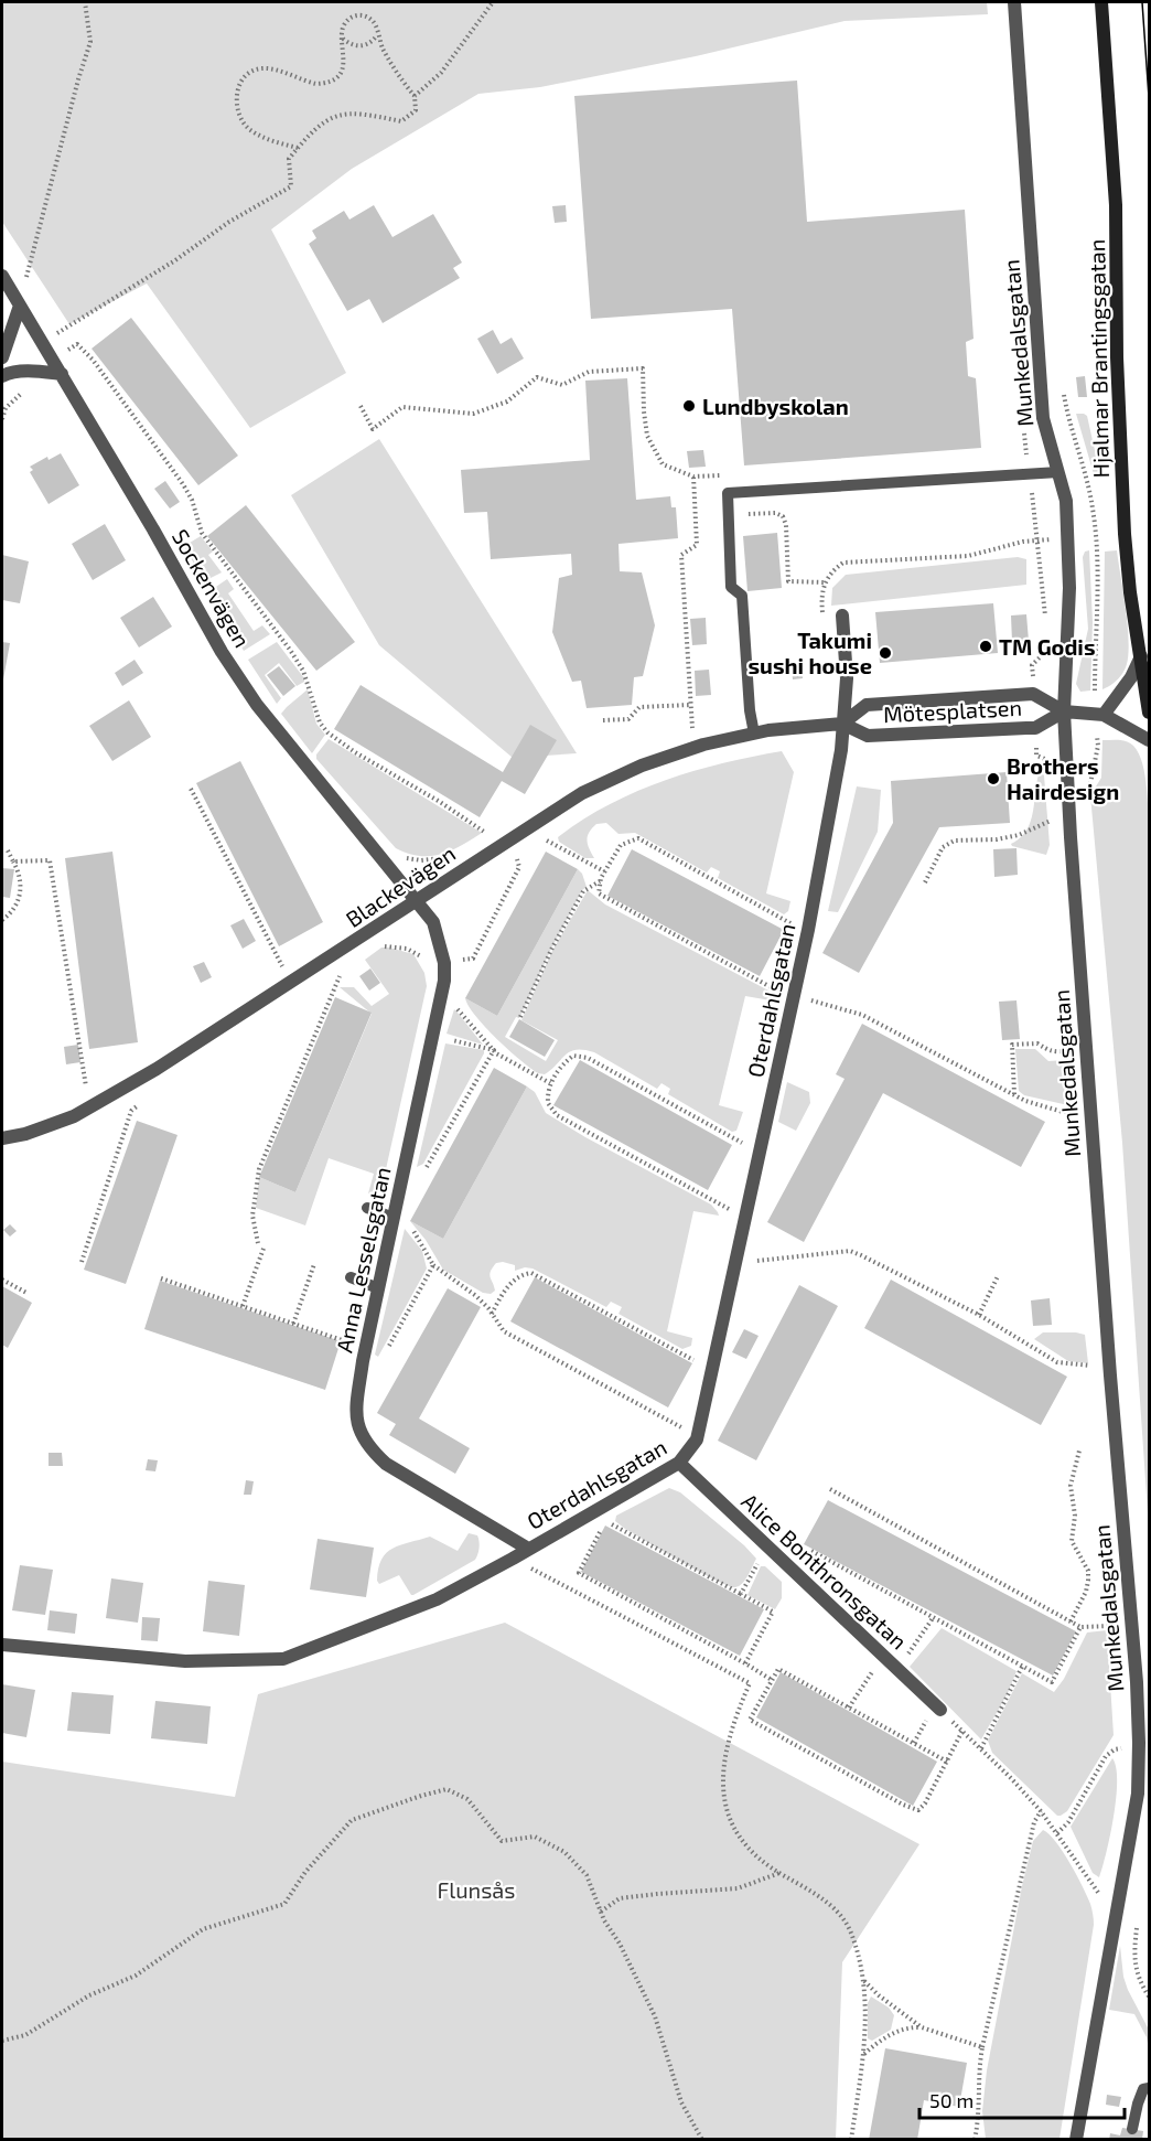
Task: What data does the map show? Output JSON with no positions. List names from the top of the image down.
{
  "streets": {
    "main road": ["Hjalmar Brantingsgatan"],
    "street": [
      "Munkedalsgatan",
      "Sockenvägen",
      "Mötesplatsen",
      "Blackevägen",
      "Oterdahlsgatan",
      "Anna Lesselsgatan",
      "Alice Bonthronsgatan"
    ]
  },
  "crossings": [
    ["Munkedalsgatan", "Mötesplatsen"],
    ["Sockenvägen", "Blackevägen"],
    ["Sockenvägen", "Anna Lesselsgatan"],
    ["Mötesplatsen", "Blackevägen"],
    ["Mötesplatsen", "Oterdahlsgatan"],
    ["Blackevägen", "Oterdahlsgatan"],
    ["Blackevägen", "Anna Lesselsgatan"],
    ["Oterdahlsgatan", "Anna Lesselsgatan"],
    ["Oterdahlsgatan", "Alice Bonthronsgatan"]
  ],
  "parks": ["Flunsås"],
  "places": [
    "Lundbyskolan",
    "TM Godis",
    "Takumi sushi house",
    "Brothers Hairdesign"
  ],
  "scale_bar": "50 m"
}
